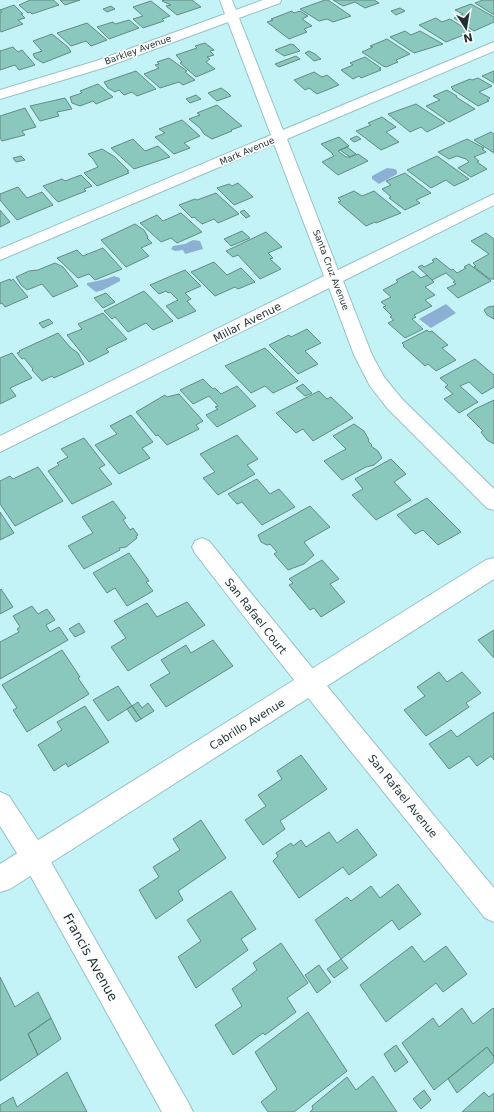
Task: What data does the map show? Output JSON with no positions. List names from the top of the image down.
{
  "streets": {
    "street": [
      "Barkley Avenue",
      "Mark Avenue",
      "Santa Cruz Avenue",
      "Millar Avenue",
      "San Rafael Court",
      "Cabrillo Avenue",
      "San Rafael Avenue",
      "Francis Avenue"
    ]
  },
  "crossings": [
    ["Barkley Avenue", "Santa Cruz Avenue"],
    ["Mark Avenue", "Santa Cruz Avenue"],
    ["Santa Cruz Avenue", "Millar Avenue"],
    ["San Rafael Court", "Cabrillo Avenue"],
    ["San Rafael Court", "San Rafael Avenue"],
    ["Cabrillo Avenue", "San Rafael Avenue"],
    ["Cabrillo Avenue", "Francis Avenue"]
  ],
  "north": "bottom"
}
